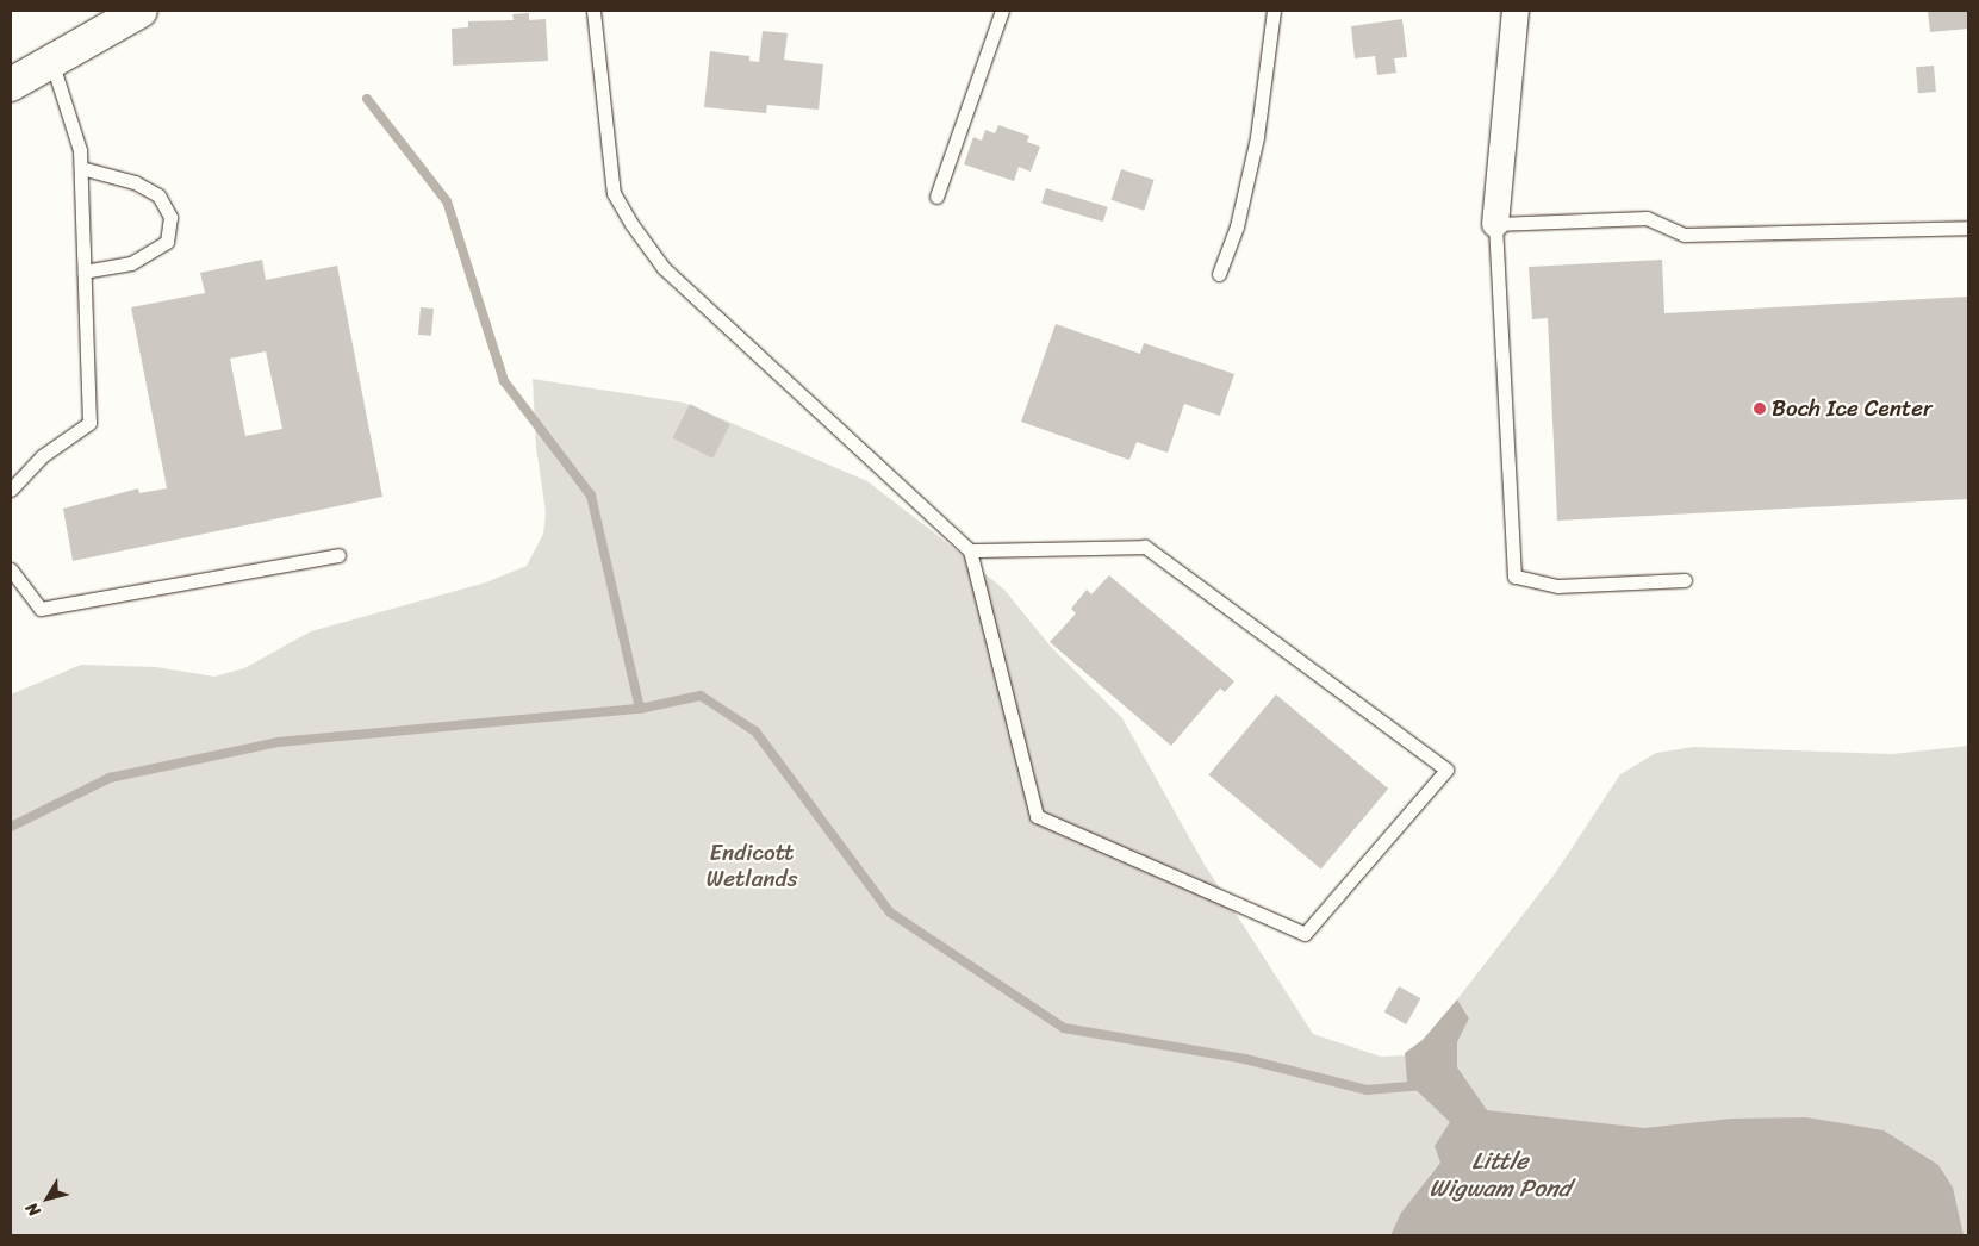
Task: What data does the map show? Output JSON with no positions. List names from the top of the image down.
{
  "water": ["Little Wigwam Pond"],
  "parks": ["Endicott Wetlands"],
  "places": ["Boch Ice Center"],
  "north": "bottom left"
}
